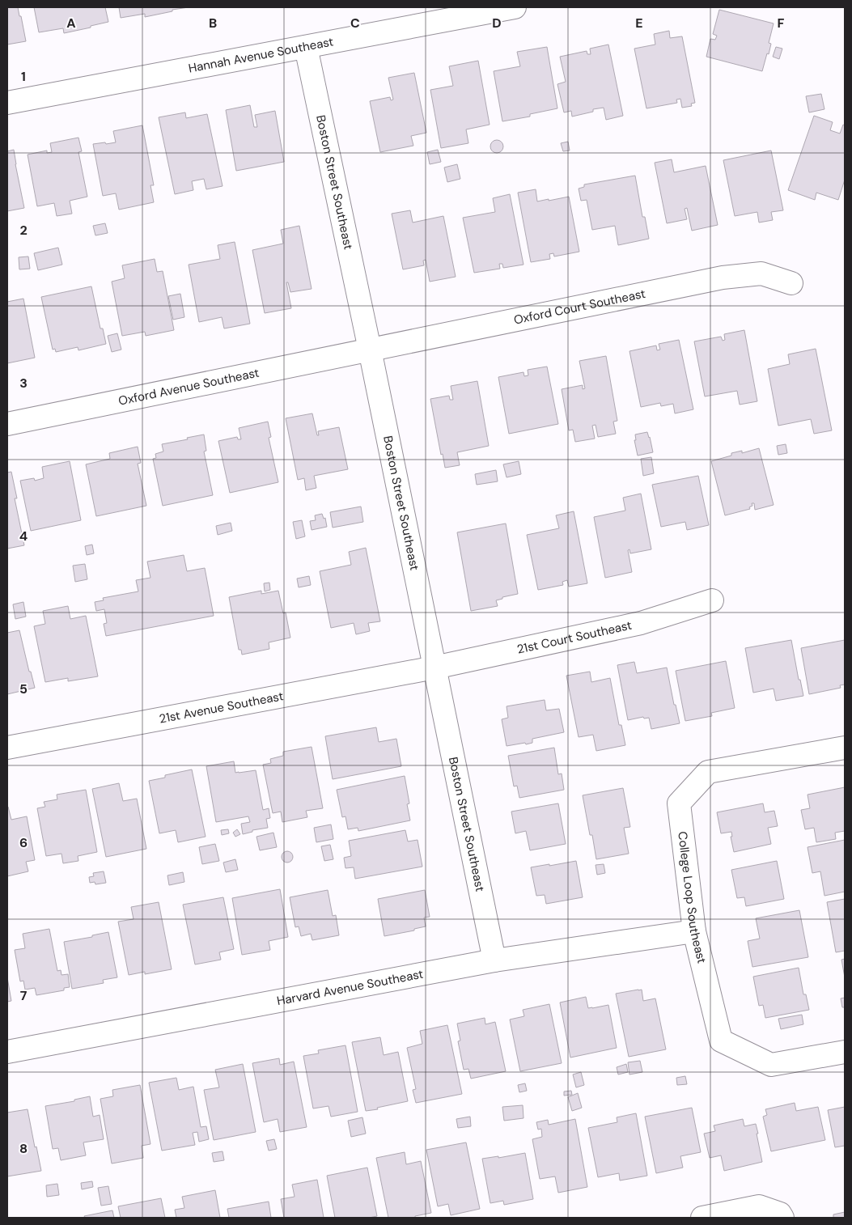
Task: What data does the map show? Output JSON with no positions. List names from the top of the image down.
{
  "streets": {
    "street": [
      "Hannah Avenue Southeast",
      "Boston Street Southeast",
      "Oxford Court Southeast",
      "Oxford Avenue Southeast",
      "21st Court Southeast",
      "21st Avenue Southeast",
      "College Loop Southeast",
      "Harvard Avenue Southeast"
    ]
  },
  "crossings": [
    ["Hannah Avenue Southeast", "Boston Street Southeast"],
    ["Boston Street Southeast", "Oxford Court Southeast"],
    ["Boston Street Southeast", "Oxford Avenue Southeast"],
    ["Boston Street Southeast", "21st Court Southeast"],
    ["Boston Street Southeast", "21st Avenue Southeast"],
    ["Boston Street Southeast", "Harvard Avenue Southeast"],
    ["Oxford Court Southeast", "Oxford Avenue Southeast"],
    ["21st Court Southeast", "21st Avenue Southeast"],
    ["College Loop Southeast", "Harvard Avenue Southeast"]
  ],
  "grid": {
    "columns": [
      "A",
      "B",
      "C",
      "D",
      "E",
      "F"
    ],
    "rows": [
      "1",
      "2",
      "3",
      "4",
      "5",
      "6",
      "7",
      "8"
    ]
  }
}
